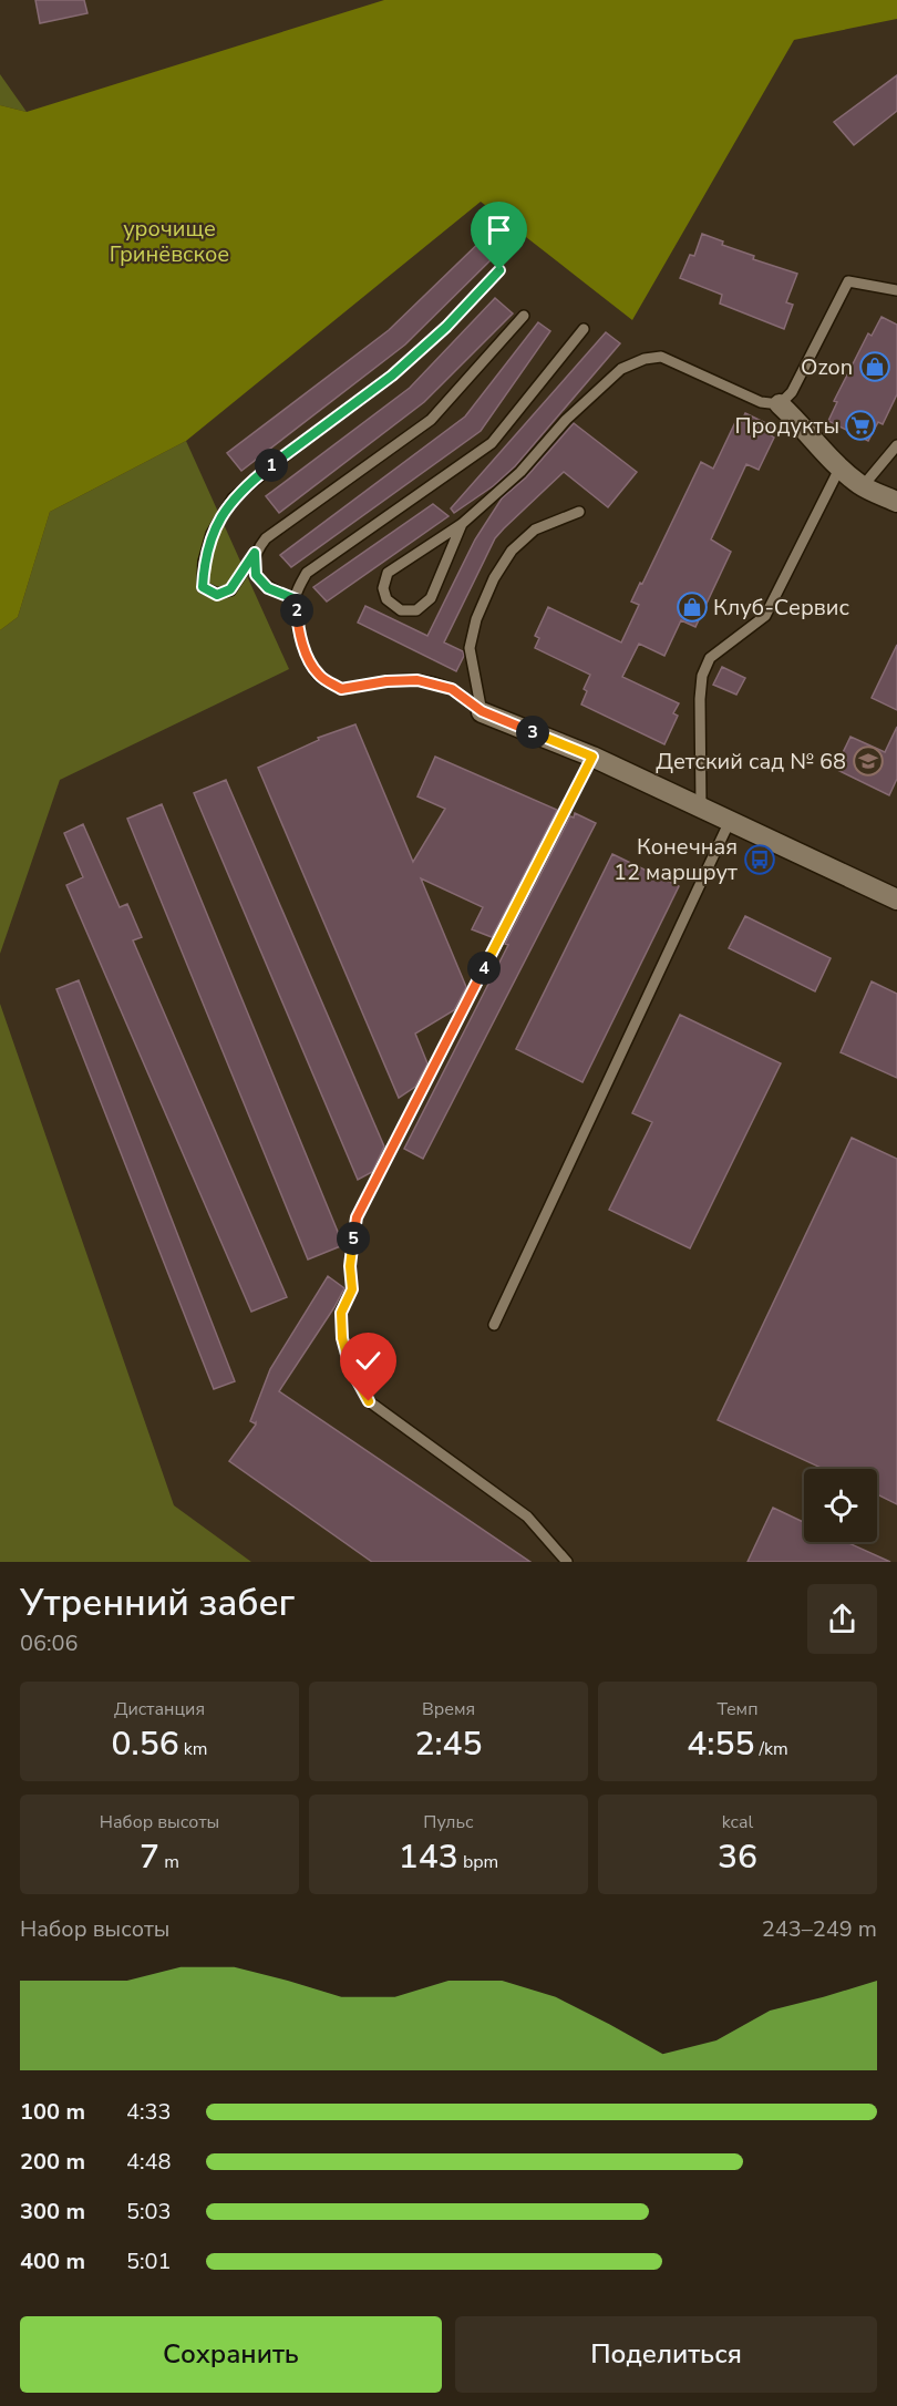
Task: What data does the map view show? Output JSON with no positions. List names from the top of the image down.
{
  "parks": ["урочище Гринёвское"],
  "places": {
    "shop": ["Ozon", "Клуб-Сервис"],
    "supermarket": ["Продукты"],
    "school or university": ["Детский сад № 68"],
    "bus stop": ["Конечная 12 маршрут"]
  },
  "page": {
    "pins": [
      "1",
      "2",
      "3",
      "4",
      "5"
    ],
    "heading": ["Утренний забег", "06:06"],
    "stats": [
      ["Дистанция", "0.56 km"],
      ["Время", "2:45"],
      ["Темп", "4:55 /km"],
      ["Набор высоты", "7 m"],
      ["Пульс", "143 bpm"],
      ["kcal", "36"]
    ],
    "chart": ["Набор высоты", "243–249 m"],
    "list": [
      {
        "name": "100 m",
        "note": "4:33"
      },
      {
        "name": "200 m",
        "note": "4:48"
      },
      {
        "name": "300 m",
        "note": "5:03"
      },
      {
        "name": "400 m",
        "note": "5:01"
      }
    ],
    "buttons": ["Сохранить", "Поделиться"]
  }
}
